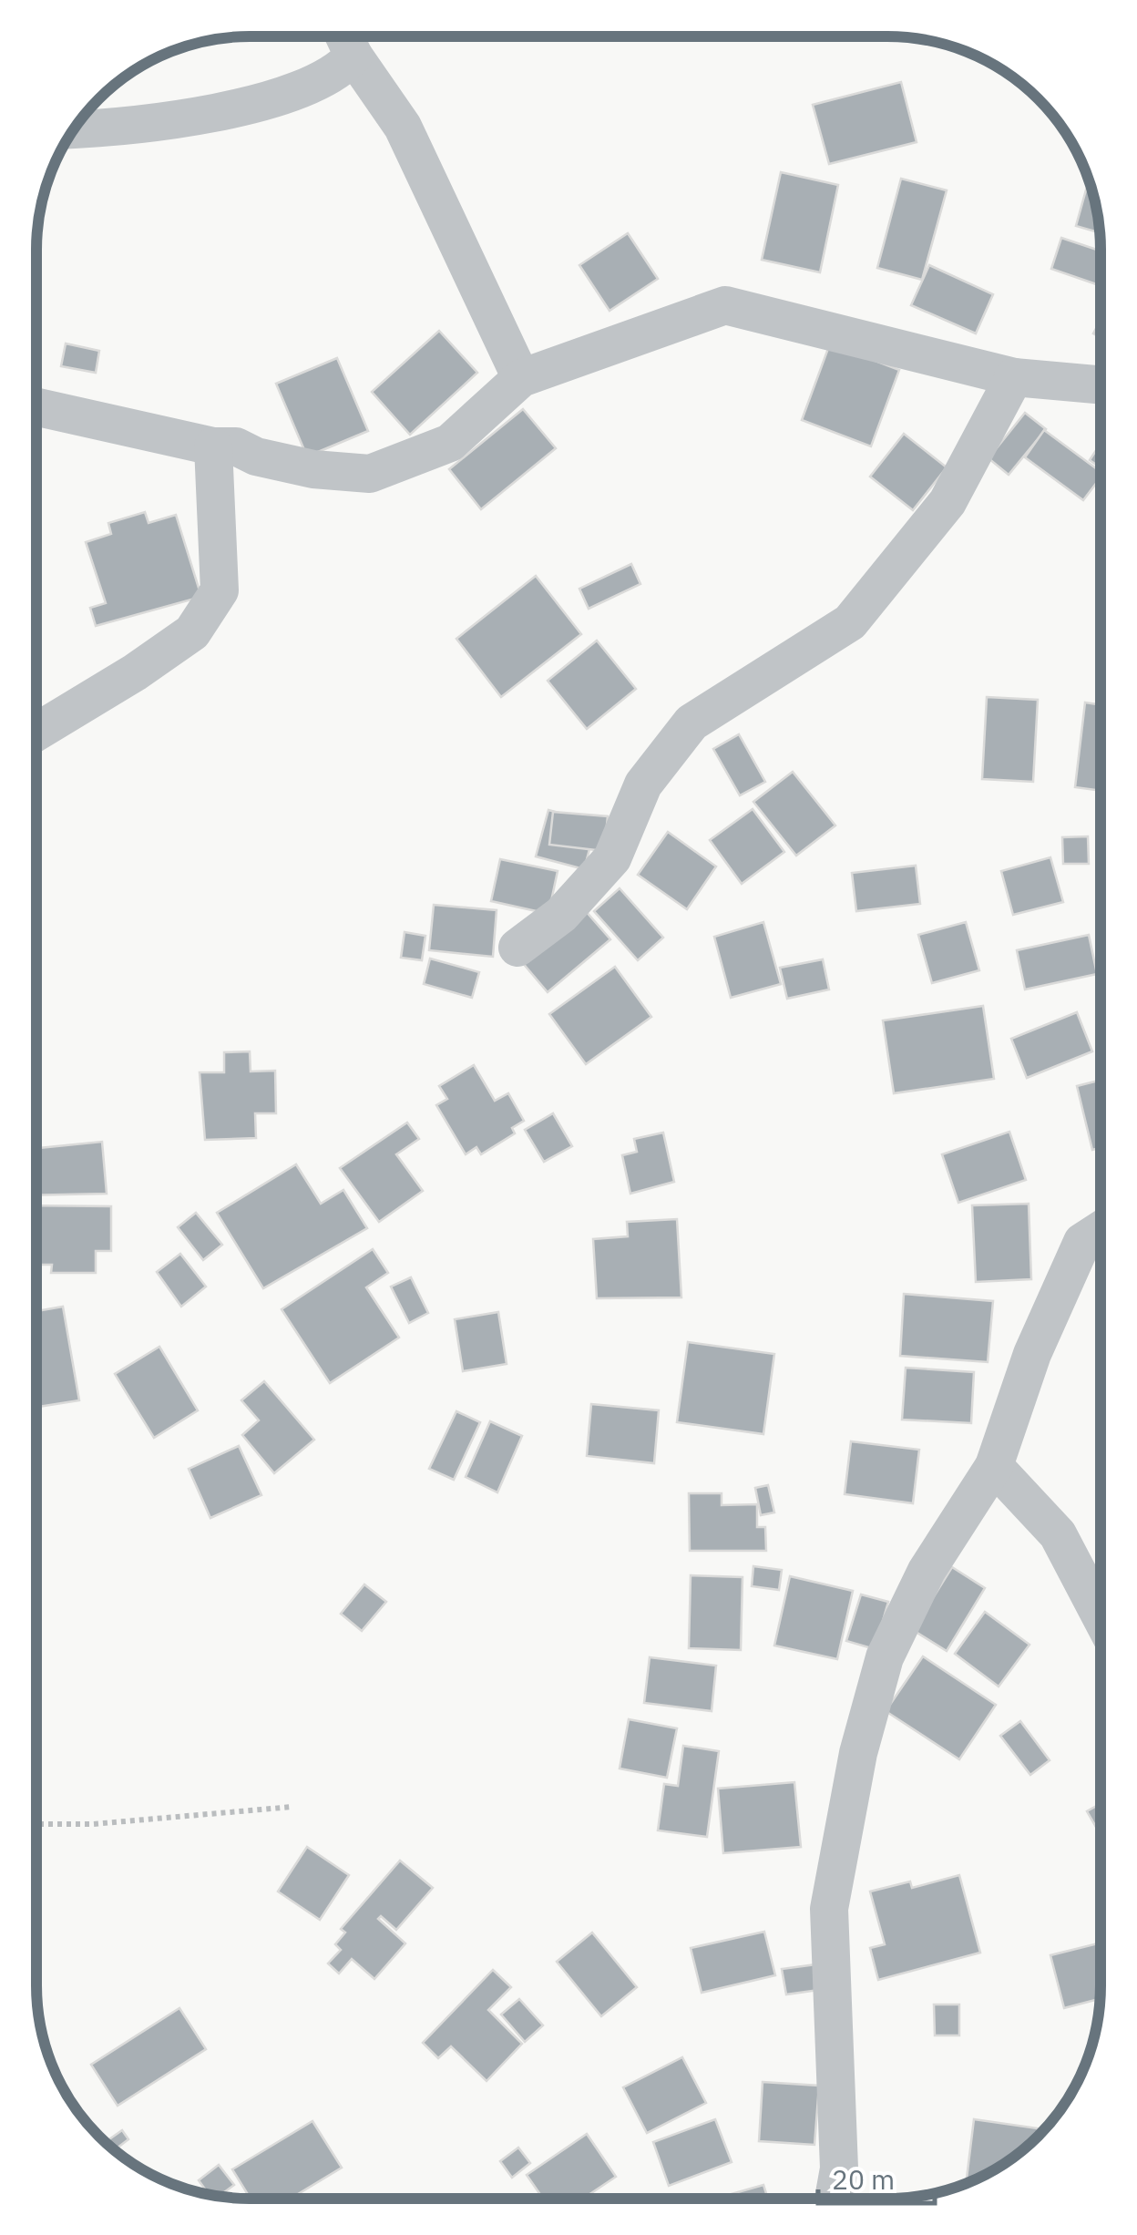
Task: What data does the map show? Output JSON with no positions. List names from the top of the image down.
{
  "scale_bar": "20 m"
}
